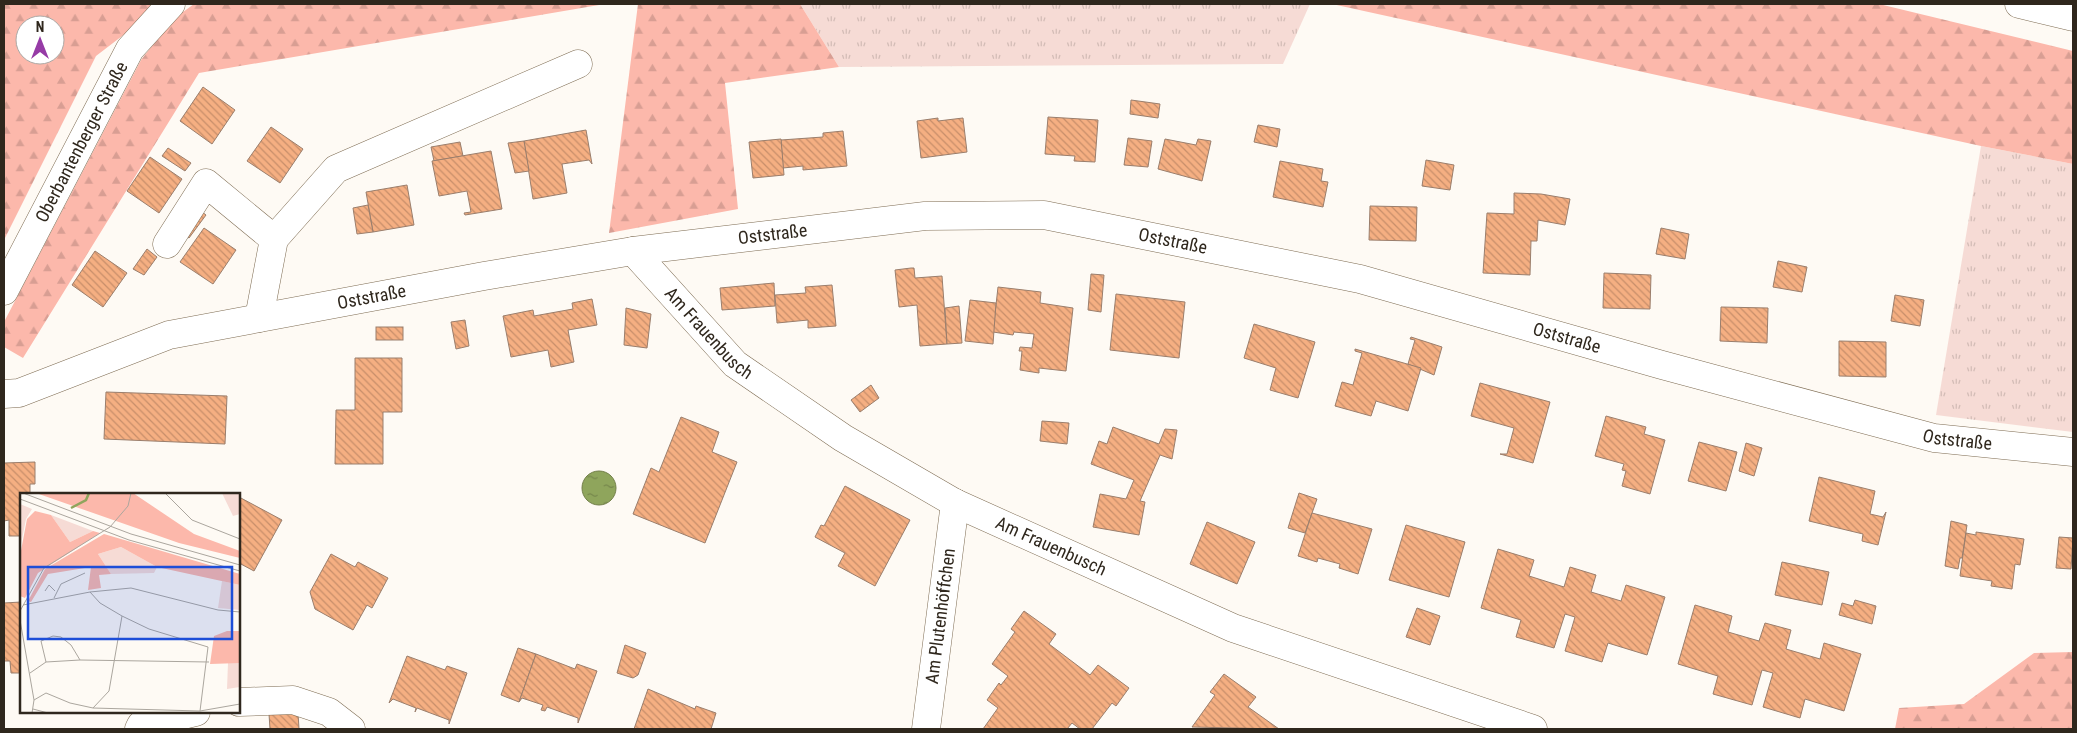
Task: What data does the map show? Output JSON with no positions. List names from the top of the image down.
{
  "streets": {
    "main road": [
      "Oberbantenberger Straße",
      "Oststraße",
      "Am Frauenbusch",
      "Am Plutenhöffchen"
    ]
  },
  "crossings": [
    ["Oststraße", "Am Frauenbusch"],
    ["Am Frauenbusch", "Am Plutenhöffchen"]
  ],
  "north": "top"
}
